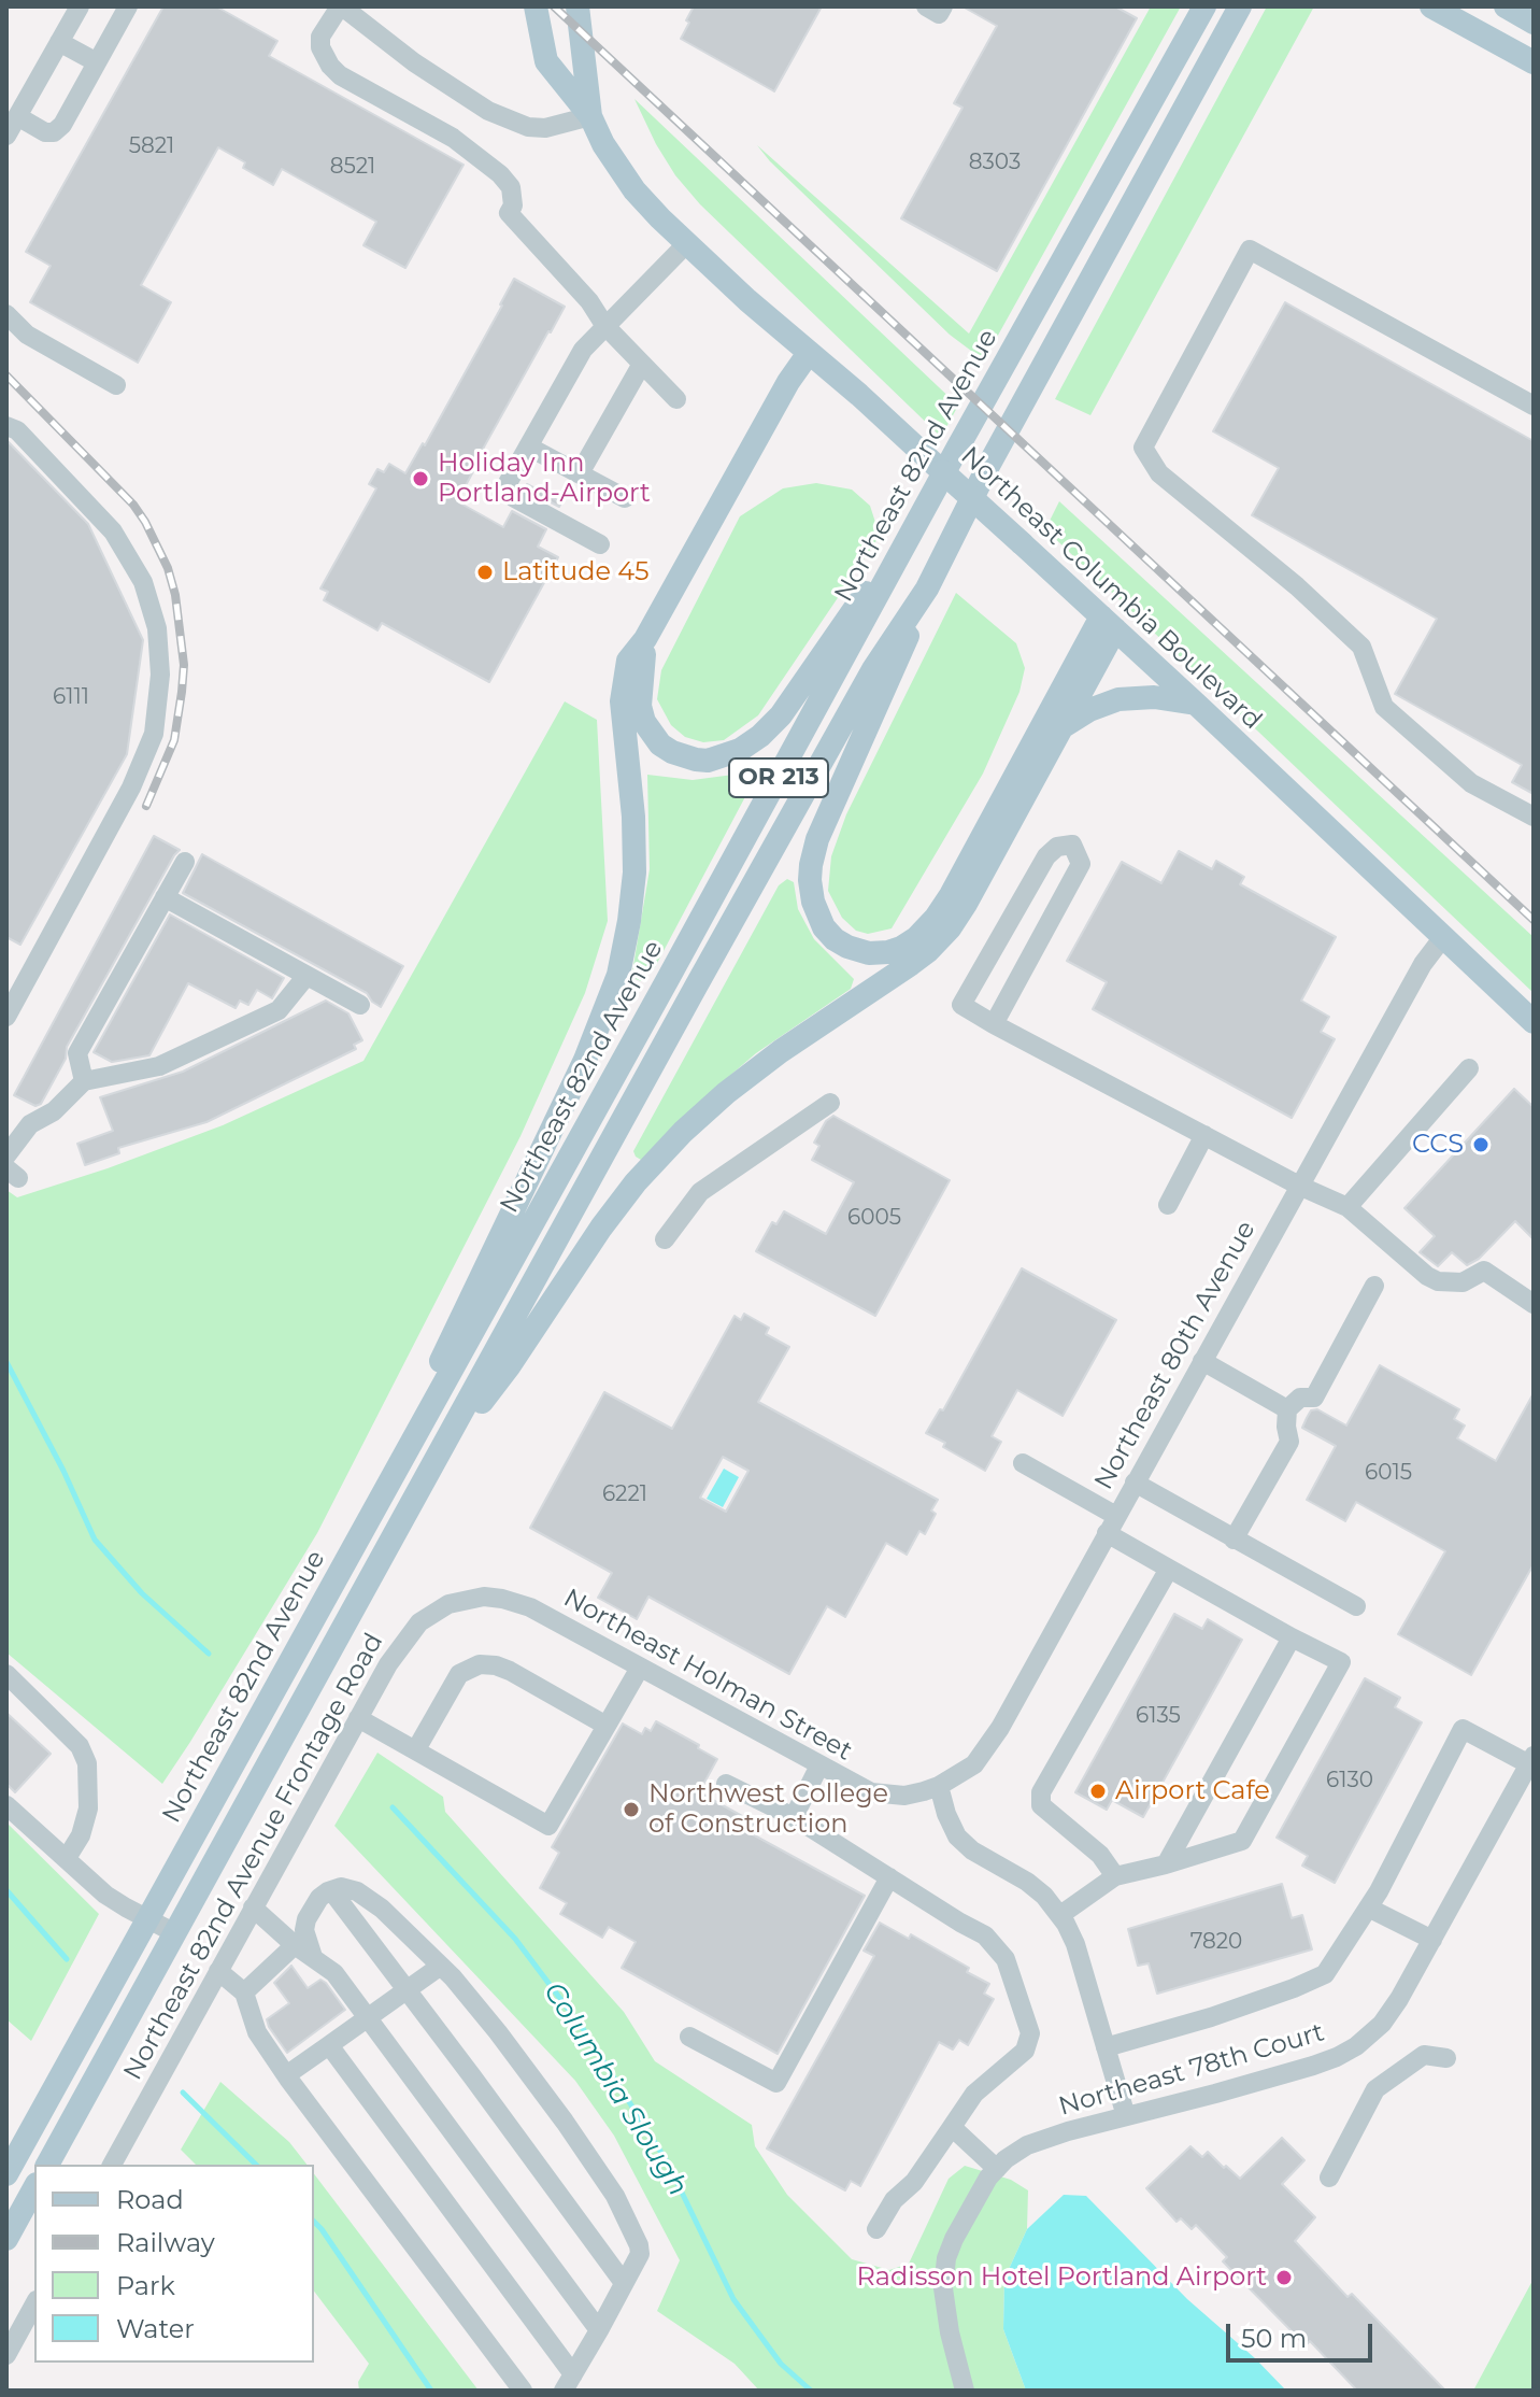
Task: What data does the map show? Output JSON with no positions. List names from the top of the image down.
{
  "streets": {
    "main road": ["Northeast 82nd Avenue", "Northeast Columbia Boulevard", "OR 213"],
    "street": [
      "Northeast 80th Avenue",
      "Northeast Holman Street",
      "Northeast 82nd Avenue Frontage Road",
      "Northeast 78th Court"
    ]
  },
  "crossings": [
    ["Northeast Columbia Boulevard", "Northeast 80th Avenue"],
    ["Northeast 80th Avenue", "Northeast Holman Street"],
    ["Northeast Holman Street", "Northeast 82nd Avenue Frontage Road"]
  ],
  "water": ["Columbia Slough"],
  "places": [
    "Holiday Inn Portland-Airport",
    "Latitude 45",
    "CCS",
    "Airport Cafe",
    "Northwest College of Construction",
    "Radisson Hotel Portland Airport"
  ],
  "house_numbers": [
    "5821",
    "8303",
    "8521",
    "6111",
    "6005",
    "6015",
    "6221",
    "6135",
    "6130",
    "7820"
  ],
  "legend": [
    "Road",
    "Railway",
    "Park",
    "Water"
  ],
  "scale_bar": "50 m"
}
